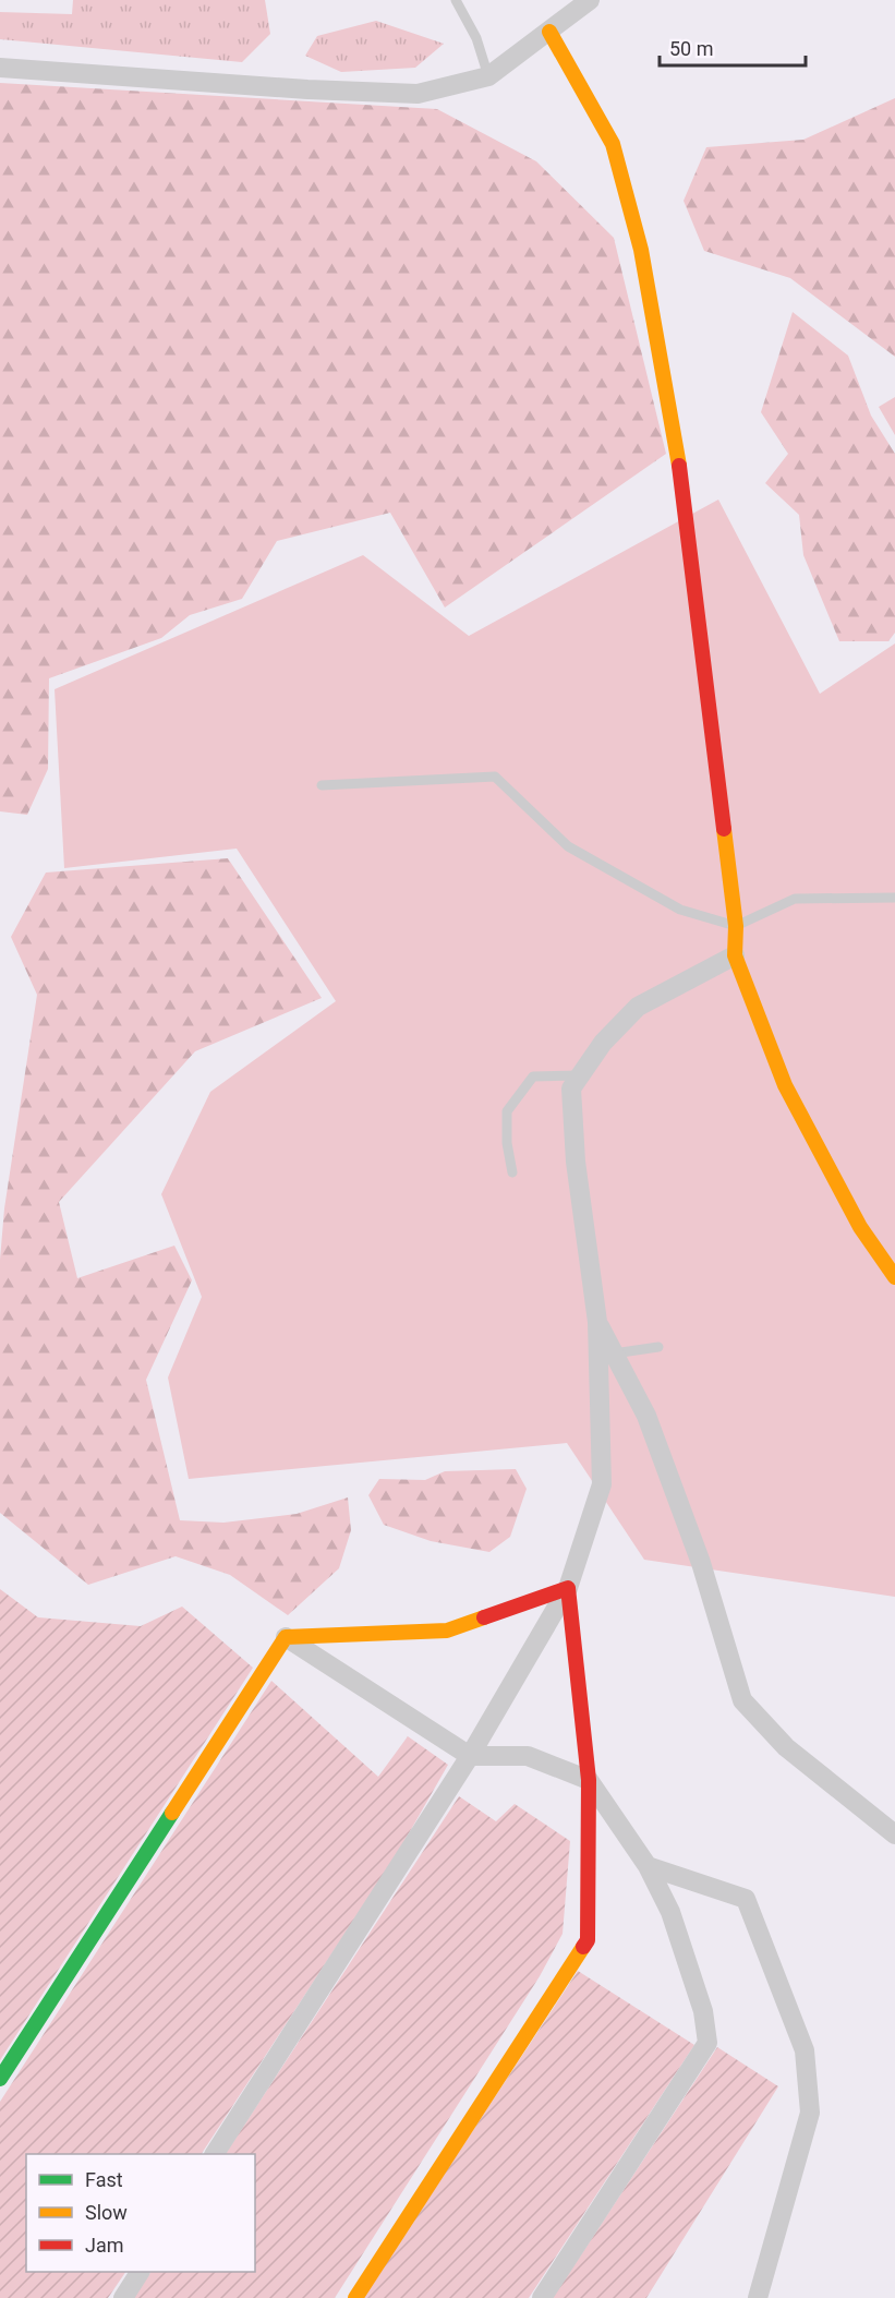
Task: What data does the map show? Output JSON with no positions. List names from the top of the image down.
{
  "legend": ["Fast", "Slow", "Jam"],
  "scale_bar": "50 m"
}
